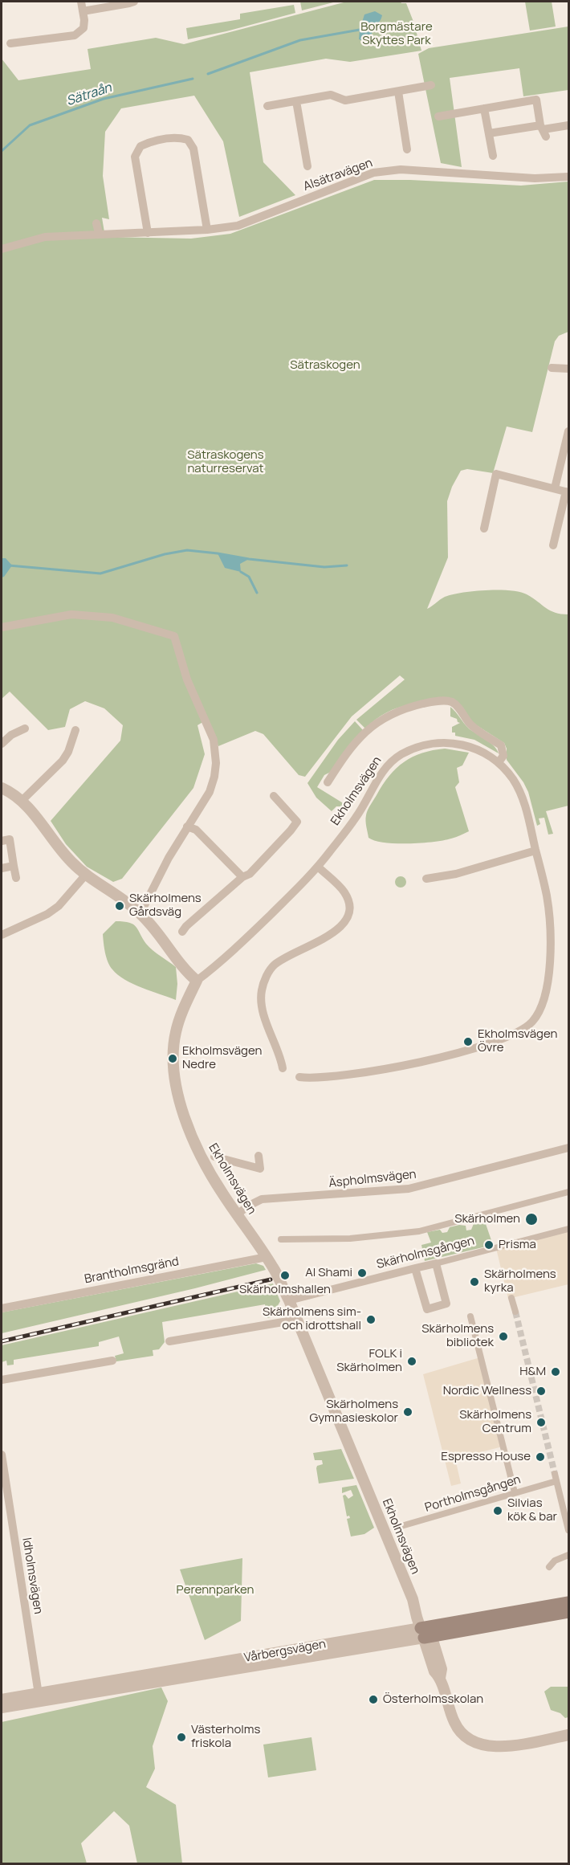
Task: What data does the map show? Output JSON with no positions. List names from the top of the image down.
{
  "streets": {
    "main road": ["Vårbergsvägen"],
    "street": [
      "Alsätravägen",
      "Ekholmsvägen",
      "Äspholmsvägen",
      "Skärholmsgången",
      "Brantholmsgränd",
      "Portholmsgången",
      "Idholmsvägen"
    ]
  },
  "crossings": [
    ["Ekholmsvägen", "Äspholmsvägen"],
    ["Ekholmsvägen", "Skärholmsgången"],
    ["Ekholmsvägen", "Brantholmsgränd"],
    ["Ekholmsvägen", "Vårbergsvägen"],
    ["Idholmsvägen", "Vårbergsvägen"]
  ],
  "water": ["Sätraån"],
  "parks": [
    "Borgmästare Skyttes Park",
    "Sätraskogen",
    "Sätraskogens naturreservat",
    "Perennparken"
  ],
  "places": [
    "Skärholmens Gårdsväg",
    "Ekholmsvägen Övre",
    "Ekholmsvägen Nedre",
    "Skärholmen",
    "Prisma",
    "Al Shami",
    "Skärholmshallen",
    "Skärholmens kyrka",
    "Skärholmens sim- och idrottshall",
    "Skärholmens bibliotek",
    "FOLK i Skärholmen",
    "H&M",
    "Nordic Wellness",
    "Skärholmens Gymnasieskolor",
    "Skärholmens Centrum",
    "Espresso House",
    "Silvias kök & bar",
    "Österholmsskolan",
    "Västerholms friskola"
  ]
}
